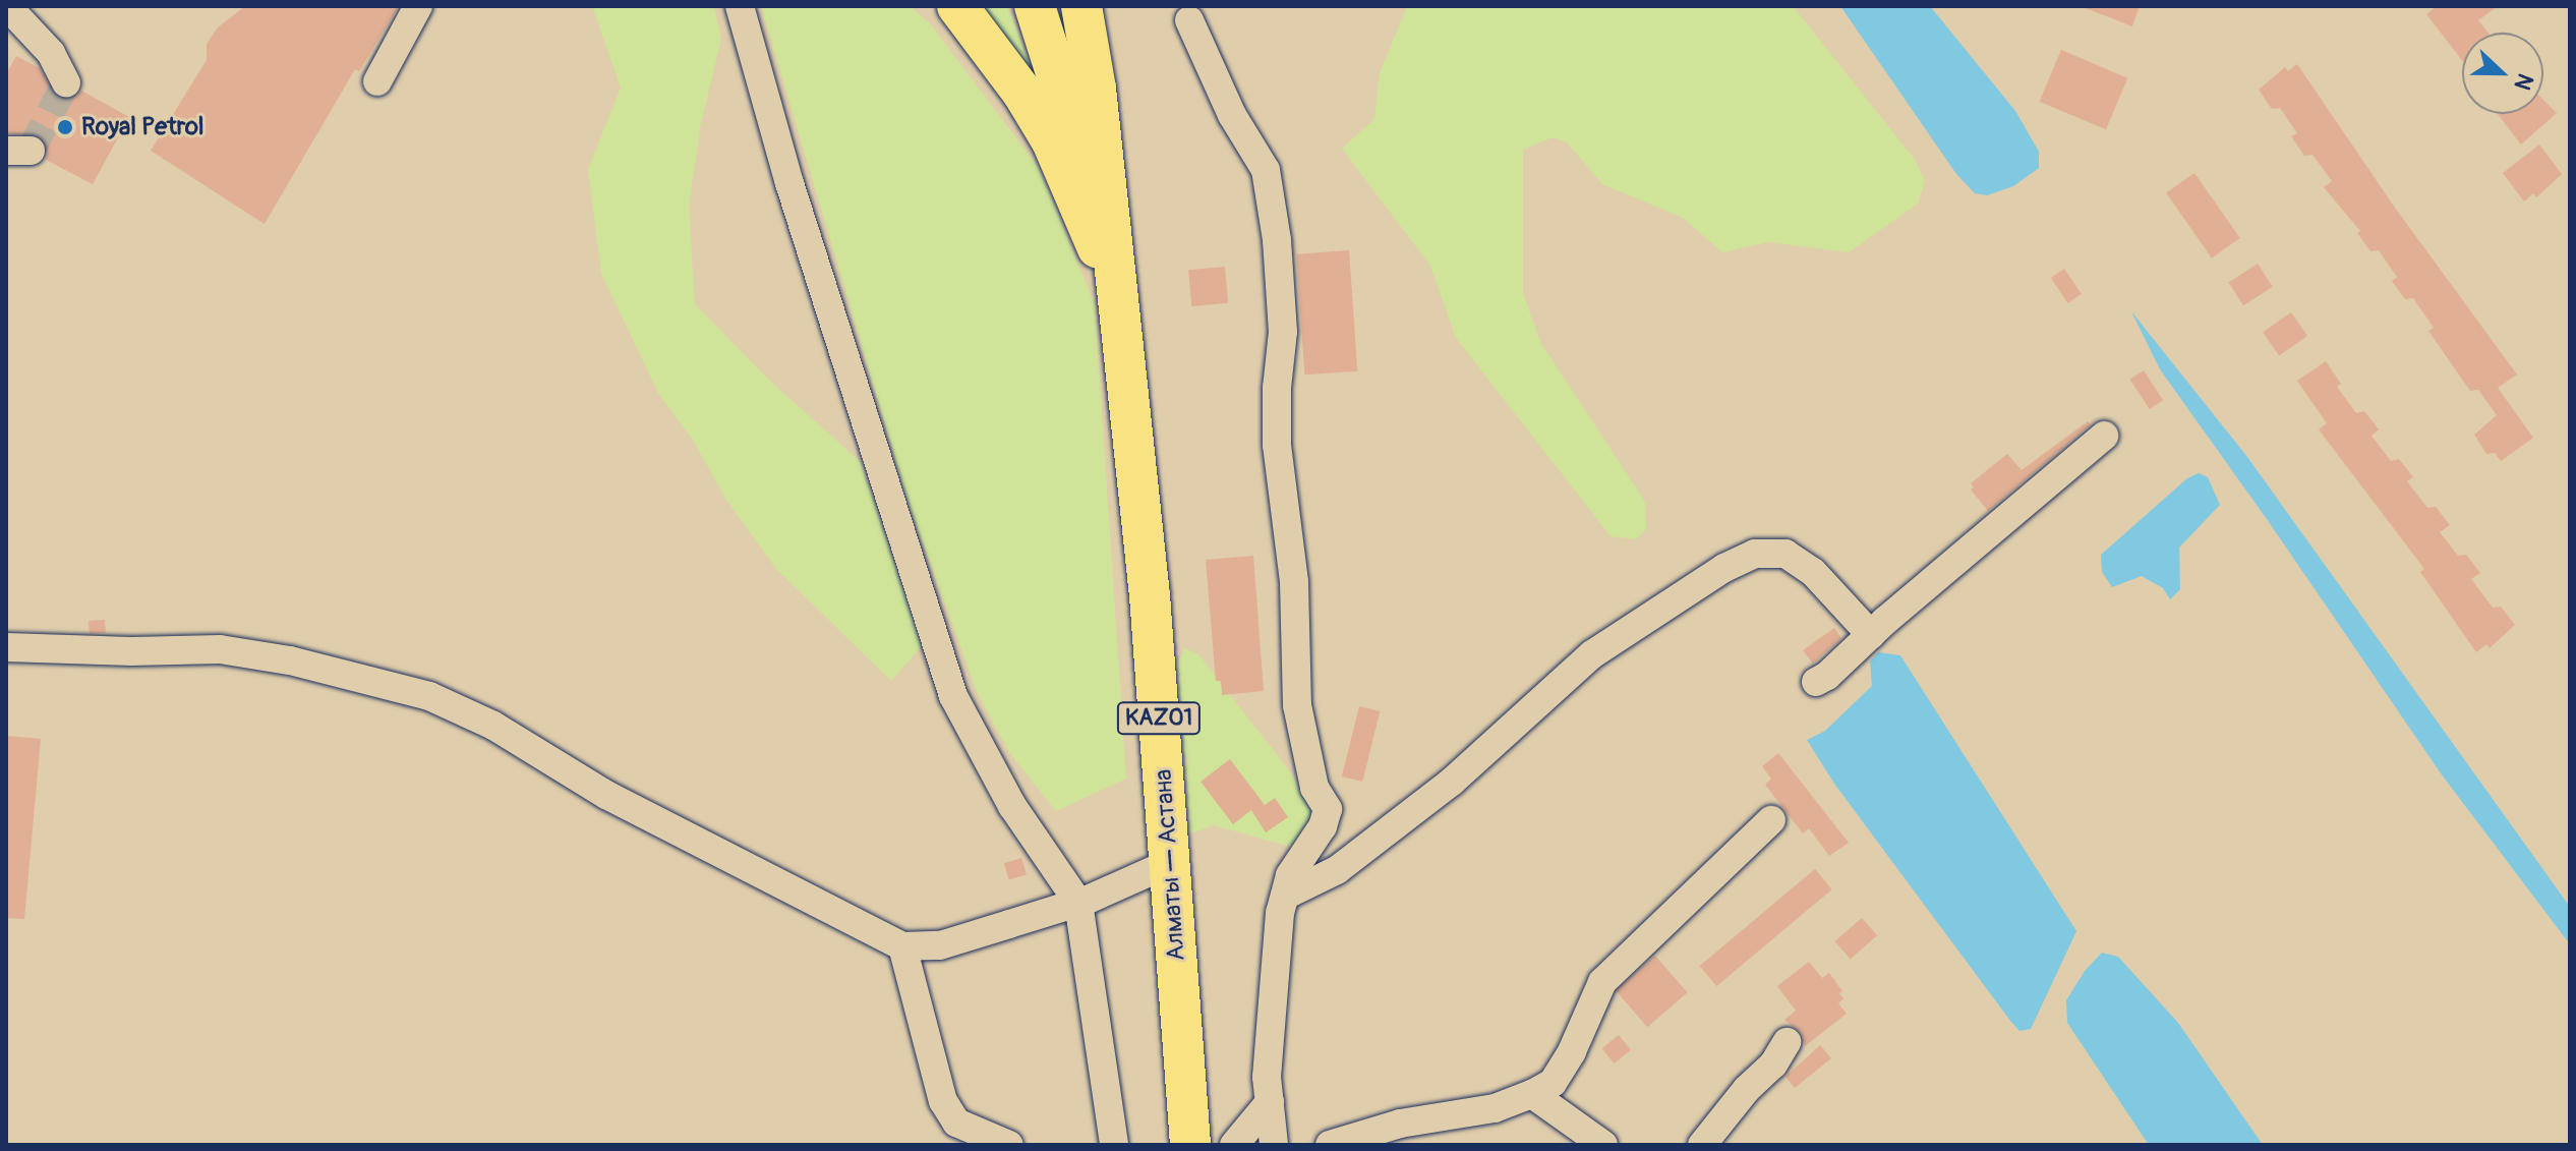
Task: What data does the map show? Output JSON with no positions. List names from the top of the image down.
{
  "streets": {
    "highway": ["KАZ01", "Алматы — Астана"]
  },
  "crossings": [
    ["KАZ01", "Алматы — Астана"]
  ],
  "places": ["Royal Petrol"],
  "north": "right"
}
